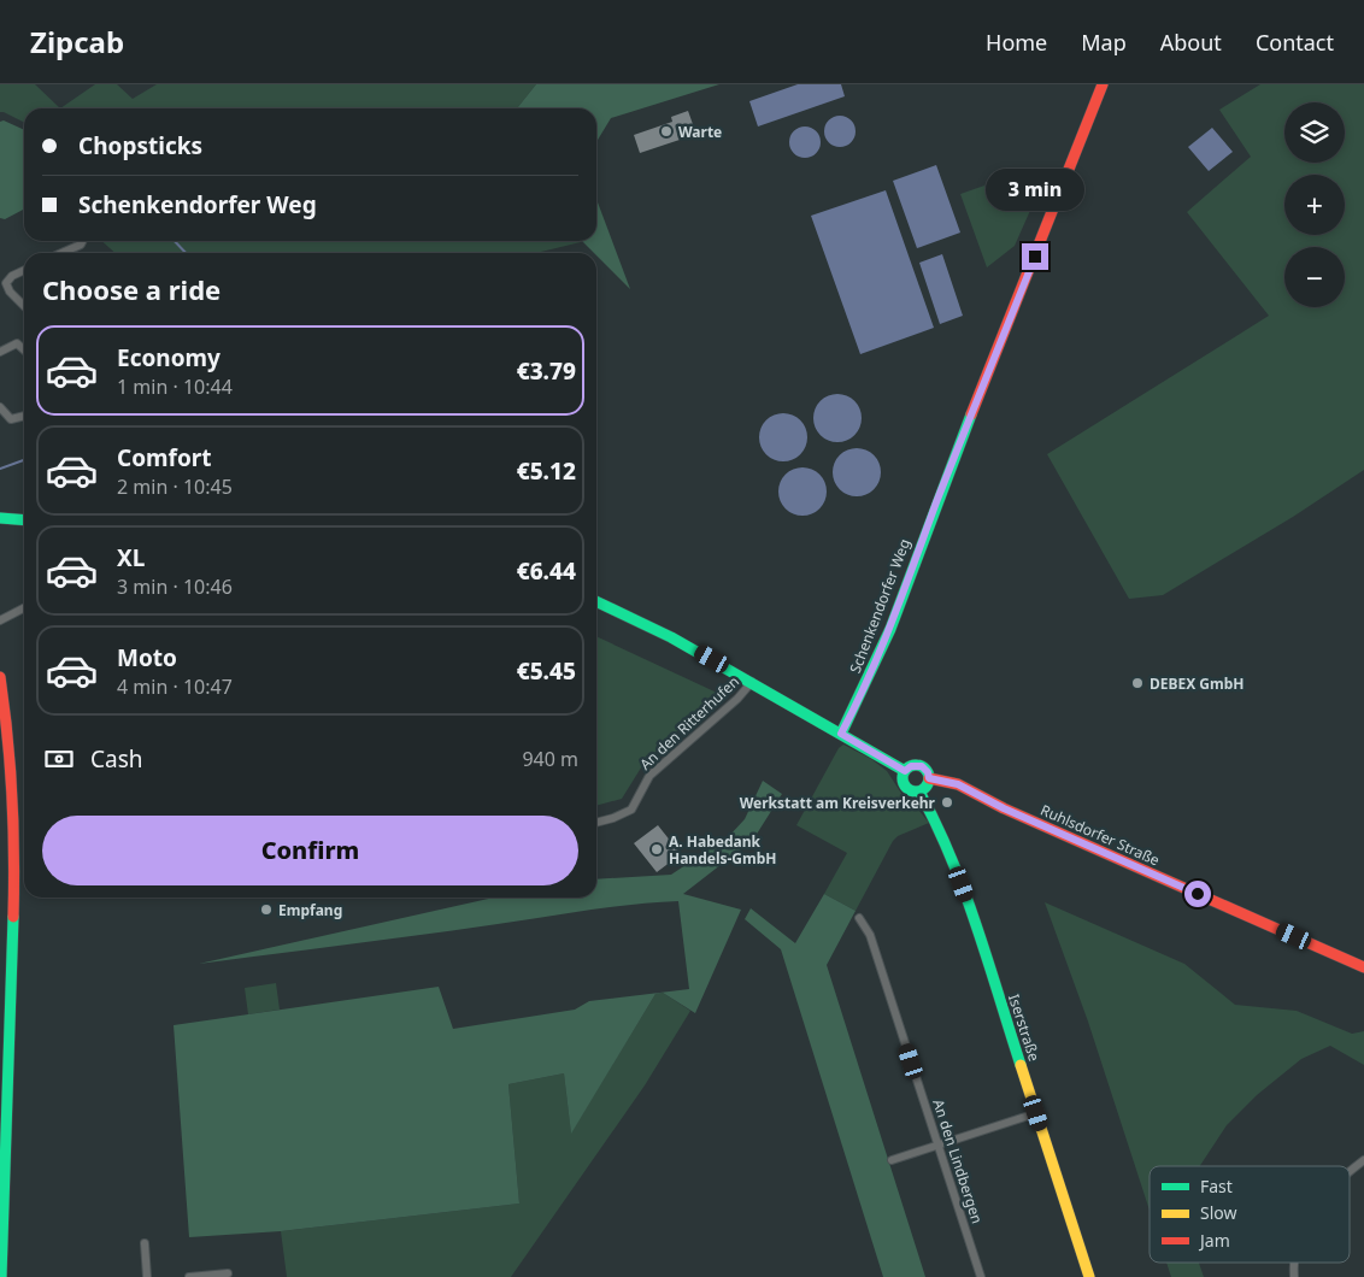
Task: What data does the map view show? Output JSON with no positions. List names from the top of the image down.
{
  "streets": {
    "street": [
      "Schenkendorfer Weg",
      "An den Ritterhufen",
      "Ruhlsdorfer Straße",
      "Iserstraße",
      "An den Lindbergen"
    ]
  },
  "crossings": [
    ["Ruhlsdorfer Straße", "Iserstraße"]
  ],
  "places": [
    "Warte",
    "DEBEX GmbH",
    "Werkstatt am Kreisverkehr",
    "A. Habedank Handels-GmbH",
    "Empfang"
  ],
  "legend": ["Fast", "Slow", "Jam"],
  "page": {
    "header": "Zipcab",
    "nav": [
      "Home",
      "Map",
      "About",
      "Contact"
    ],
    "map_buttons": ["+", "−"],
    "banner": ["Chopsticks", "Schenkendorfer Weg"],
    "bubble": "3 min",
    "heading": "Choose a ride",
    "list": [
      {
        "name": "Economy",
        "note": "1 min · 10:44",
        "value": "€3.79"
      },
      {
        "name": "Comfort",
        "note": "2 min · 10:45",
        "value": "€5.12"
      },
      {
        "name": "XL",
        "note": "3 min · 10:46",
        "value": "€6.44"
      },
      {
        "name": "Moto",
        "note": "4 min · 10:47",
        "value": "€5.45"
      }
    ],
    "pay": ["Cash", "940 m"],
    "buttons": "Confirm"
  }
}
